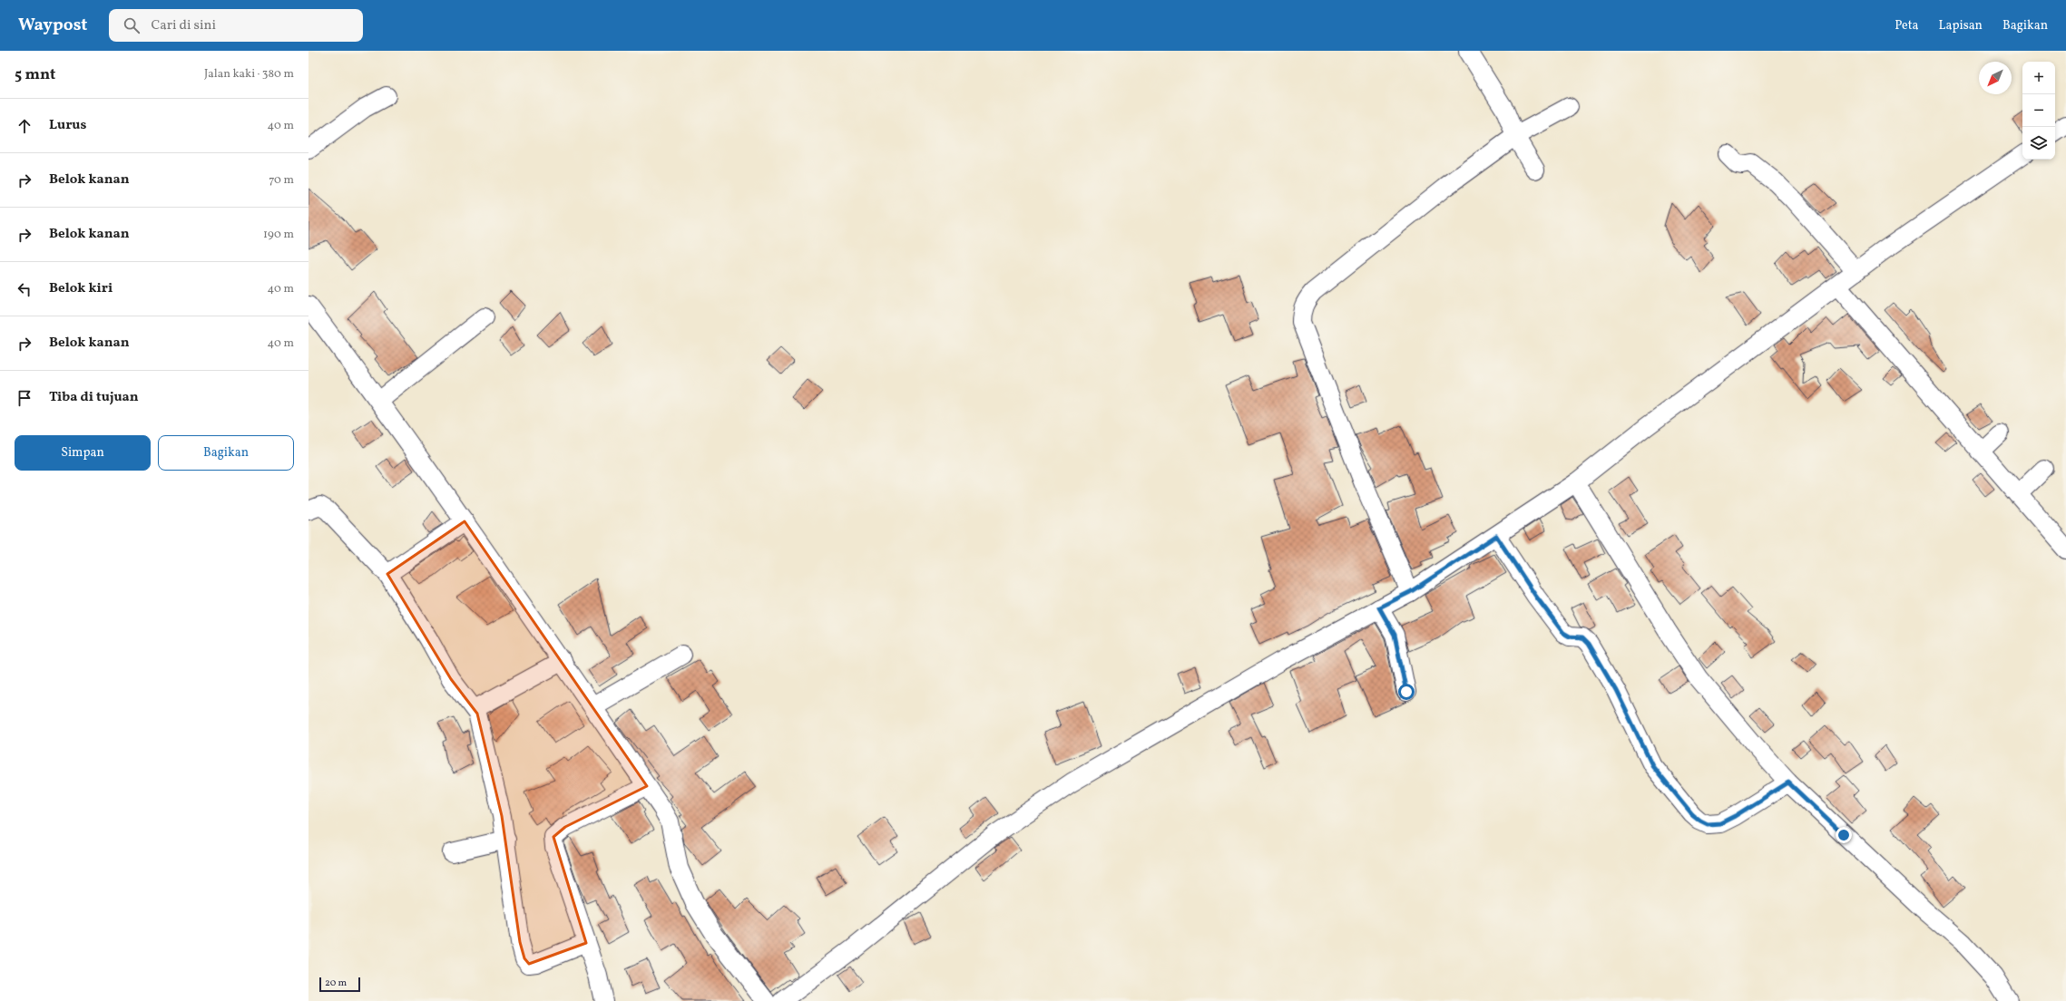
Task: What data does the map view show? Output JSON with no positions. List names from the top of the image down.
{
  "scale_bar": "20 m",
  "north": "bottom left",
  "page": {
    "header": "Waypost",
    "search": "Cari di sini",
    "nav": ["Peta", "Lapisan", "Bagikan"],
    "heading": ["5 mnt", "Jalan kaki · 380 m"],
    "map_buttons": ["+", "−"],
    "list": [
      ["Lurus", "40 m"],
      ["Belok kanan", "70 m"],
      ["Belok kanan", "190 m"],
      ["Belok kiri", "40 m"],
      ["Belok kanan", "40 m"],
      "Tiba di tujuan"
    ],
    "buttons": ["Simpan", "Bagikan"],
    "scale": "20 m"
  }
}
